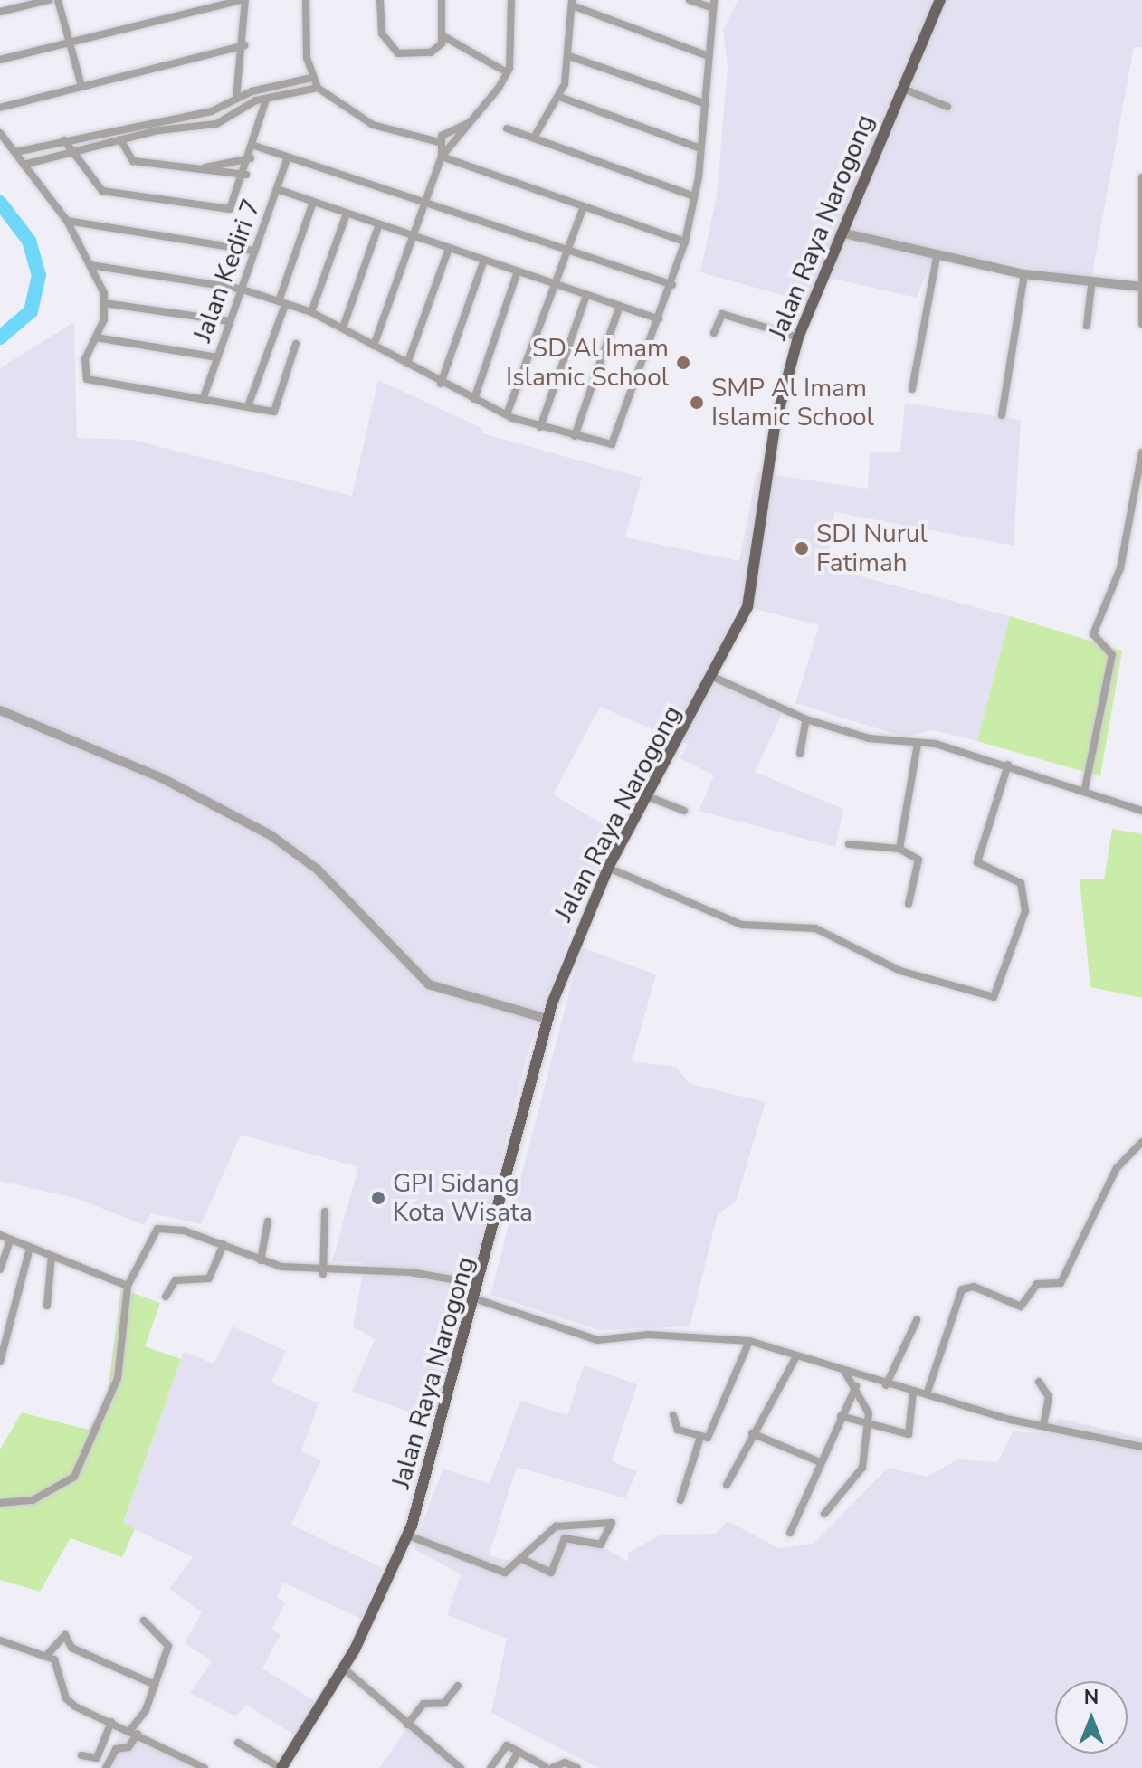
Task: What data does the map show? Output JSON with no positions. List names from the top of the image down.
{
  "streets": {
    "main road": ["Jalan Raya Narogong"],
    "street": ["Jalan Kediri 7"]
  },
  "places": [
    "SD Al Imam Islamic School",
    "SMP Al Imam Islamic School",
    "SDI Nurul Fatimah",
    "GPI Sidang Kota Wisata"
  ],
  "north": "top"
}
